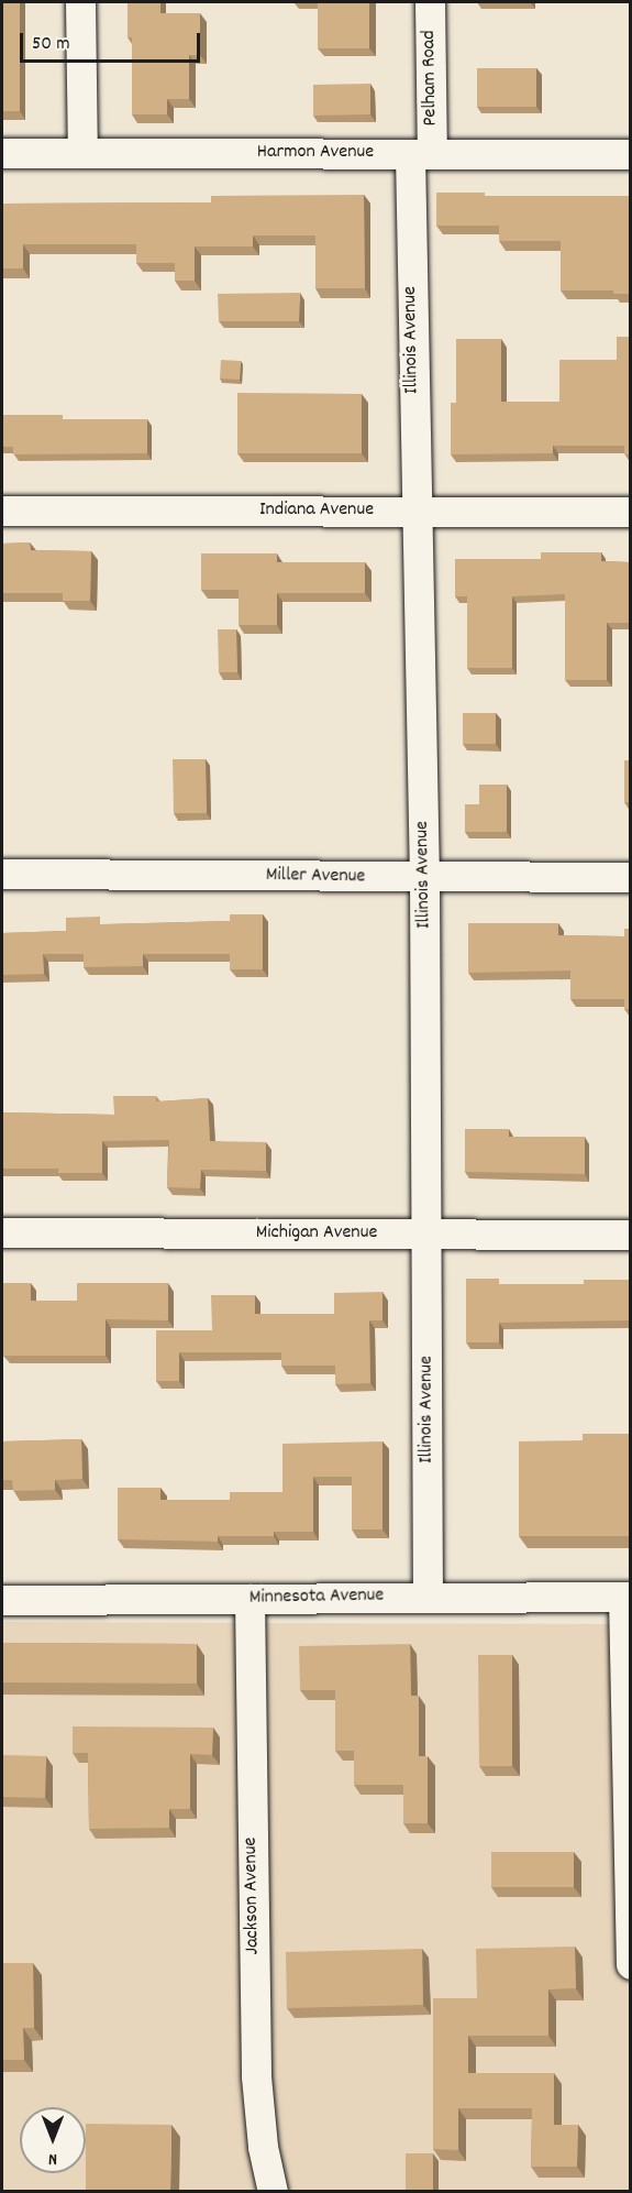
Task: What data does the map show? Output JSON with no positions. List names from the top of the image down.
{
  "streets": {
    "street": [
      "Pelham Road",
      "Harmon Avenue",
      "Illinois Avenue",
      "Indiana Avenue",
      "Miller Avenue",
      "Michigan Avenue",
      "Minnesota Avenue",
      "Jackson Avenue"
    ]
  },
  "crossings": [
    ["Pelham Road", "Harmon Avenue"],
    ["Pelham Road", "Illinois Avenue"],
    ["Harmon Avenue", "Illinois Avenue"],
    ["Illinois Avenue", "Indiana Avenue"],
    ["Illinois Avenue", "Miller Avenue"],
    ["Illinois Avenue", "Michigan Avenue"],
    ["Illinois Avenue", "Minnesota Avenue"],
    ["Minnesota Avenue", "Jackson Avenue"]
  ],
  "scale_bar": "50 m",
  "north": "bottom"
}
